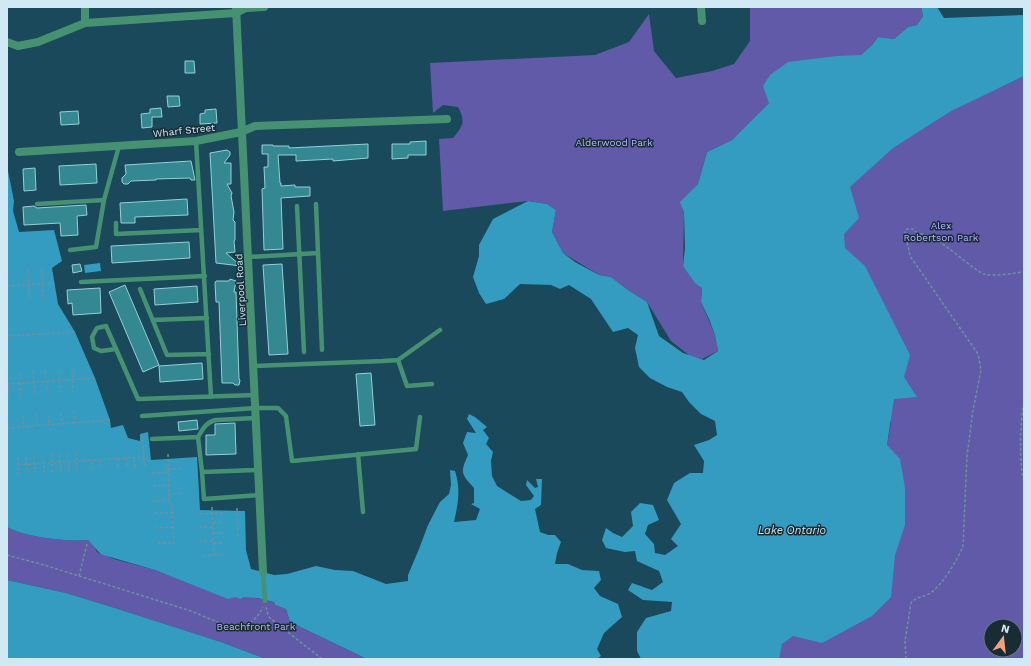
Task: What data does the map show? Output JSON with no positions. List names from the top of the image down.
{
  "streets": {
    "street": ["Wharf Street", "Liverpool Road"]
  },
  "crossings": [
    ["Wharf Street", "Liverpool Road"]
  ],
  "water": ["Lake Ontario"],
  "parks": ["Alderwood Park", "Alex Robertson Park", "Beachfront Park"],
  "north": "top"
}
